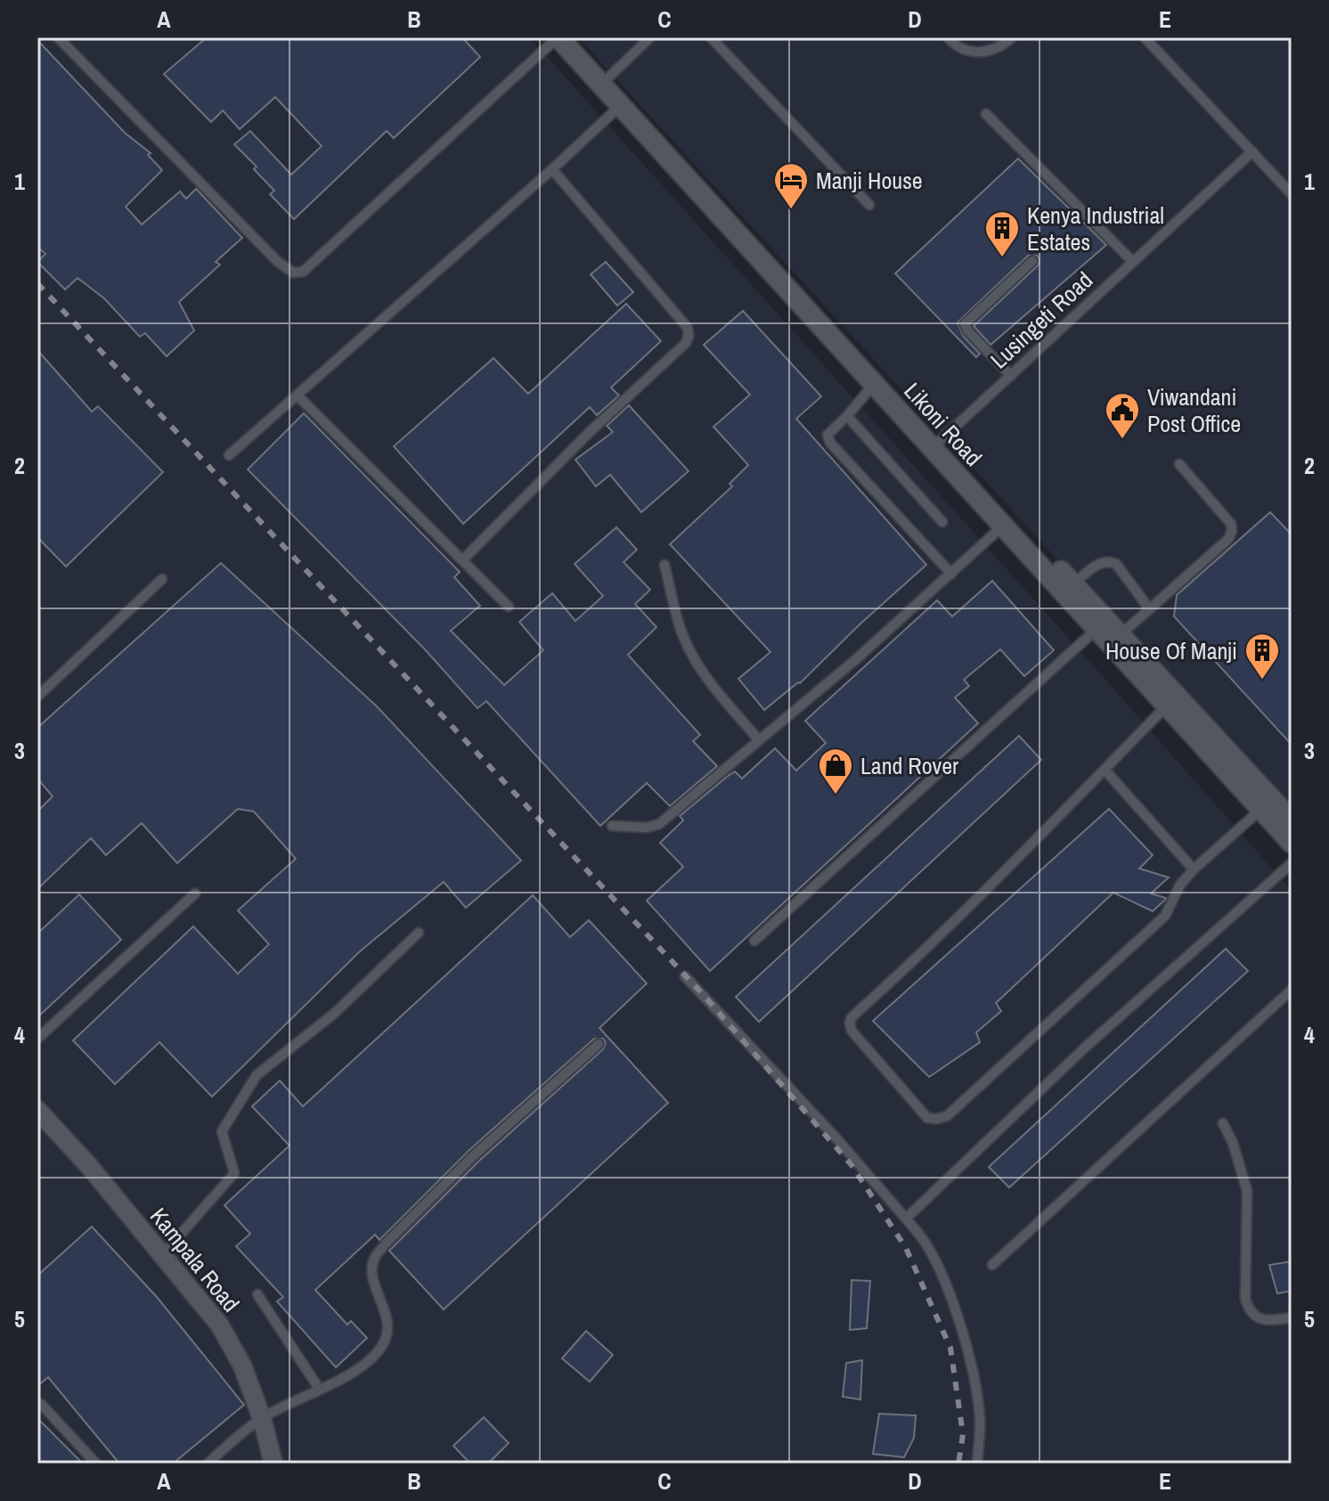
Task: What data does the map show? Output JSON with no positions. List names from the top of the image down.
{
  "streets": {
    "street": ["Likoni Road", "Kampala Road"],
    "lane": ["Lusingeti Road"]
  },
  "crossings": [
    ["Lusingeti Road", "Likoni Road"]
  ],
  "places": {
    "hotel": ["Manji House"],
    "building": ["Kenya Industrial Estates", "House Of Manji"],
    "public building": ["Viwandani Post Office"],
    "shop": ["Land Rover"]
  },
  "grid": {
    "columns": [
      "A",
      "B",
      "C",
      "D",
      "E"
    ],
    "rows": [
      "1",
      "2",
      "3",
      "4",
      "5"
    ]
  }
}
